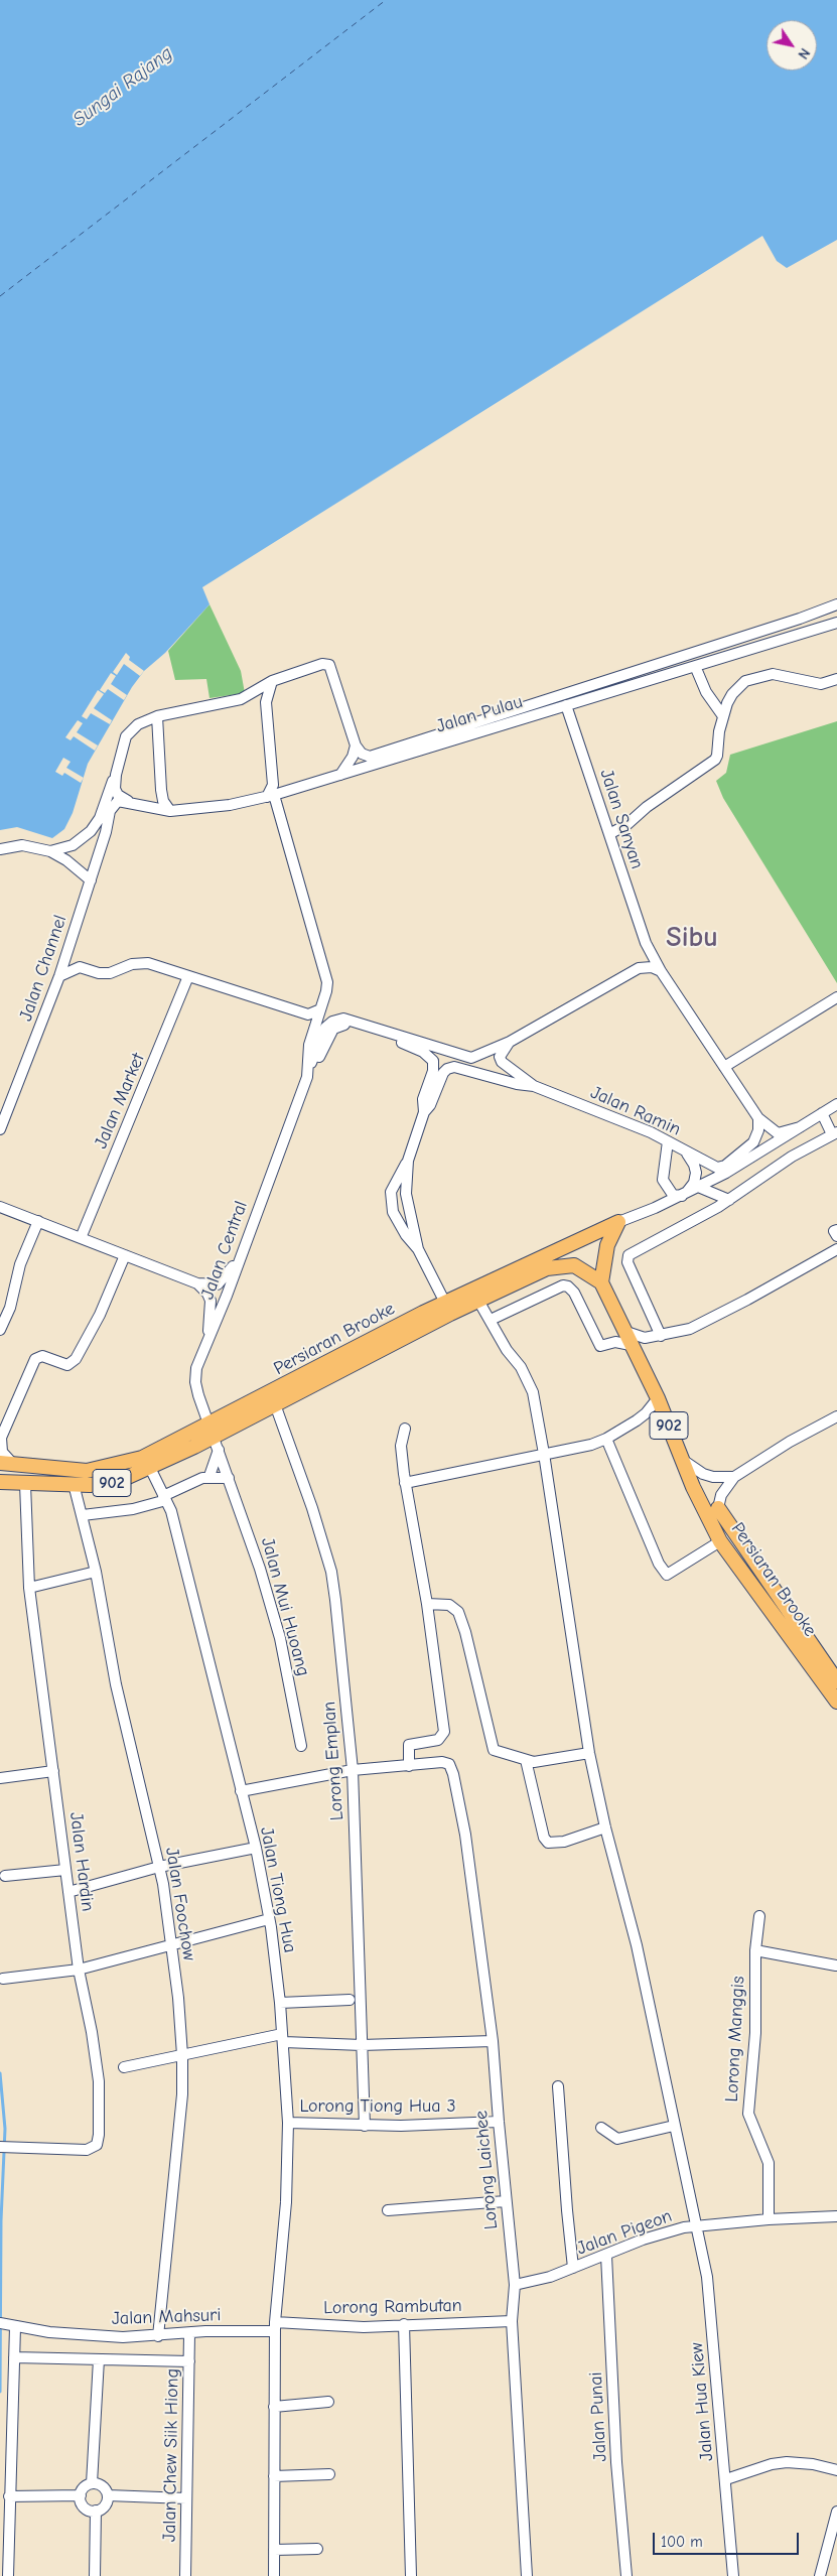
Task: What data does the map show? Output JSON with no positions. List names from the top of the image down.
{
  "streets": {
    "main road": ["Persiaran Brooke", "902"],
    "street": [
      "Jalan Pulau",
      "Jalan Sanyan",
      "Jalan Channel",
      "Jalan Market",
      "Jalan Ramin",
      "Jalan Central",
      "Jalan Mui Huoang",
      "Lorong Emplan",
      "Jalan Hardin",
      "Jalan Tiong Hua",
      "Jalan Foochow",
      "Lorong Manggis",
      "Lorong Tiong Hua 3",
      "Lorong Laichee",
      "Jalan Pigeon",
      "Lorong Rambutan",
      "Jalan Mahsuri",
      "Jalan Hua Kiew",
      "Jalan Punai",
      "Jalan Chew Siik Hiong"
    ]
  },
  "crossings": [
    ["Jalan Pulau", "Jalan Sanyan"],
    ["Jalan Pulau", "Jalan Channel"],
    ["Jalan Sanyan", "Jalan Ramin"],
    ["Jalan Central", "Persiaran Brooke"],
    ["Jalan Central", "Jalan Mui Huoang"],
    ["Persiaran Brooke", "Jalan Mui Huoang"],
    ["Persiaran Brooke", "Lorong Emplan"],
    ["Persiaran Brooke", "Jalan Hardin"],
    ["Persiaran Brooke", "Jalan Tiong Hua"],
    ["Persiaran Brooke", "Jalan Foochow"],
    ["Persiaran Brooke", "Jalan Hua Kiew"],
    ["Lorong Emplan", "Lorong Tiong Hua 3"],
    ["Jalan Tiong Hua", "Lorong Tiong Hua 3"],
    ["Jalan Tiong Hua", "Lorong Rambutan"],
    ["Jalan Tiong Hua", "Jalan Mahsuri"],
    ["Jalan Foochow", "Jalan Mahsuri"],
    ["Lorong Manggis", "Jalan Pigeon"],
    ["Lorong Tiong Hua 3", "Lorong Laichee"],
    ["Lorong Laichee", "Jalan Pigeon"],
    ["Lorong Laichee", "Lorong Rambutan"],
    ["Jalan Pigeon", "Jalan Hua Kiew"],
    ["Jalan Pigeon", "Jalan Punai"],
    ["Lorong Rambutan", "Jalan Mahsuri"],
    ["Jalan Mahsuri", "Jalan Chew Siik Hiong"]
  ],
  "districts": ["Sibu"],
  "water": ["Sungai Rajang"],
  "scale_bar": "100 m",
  "north": "bottom right"
}
